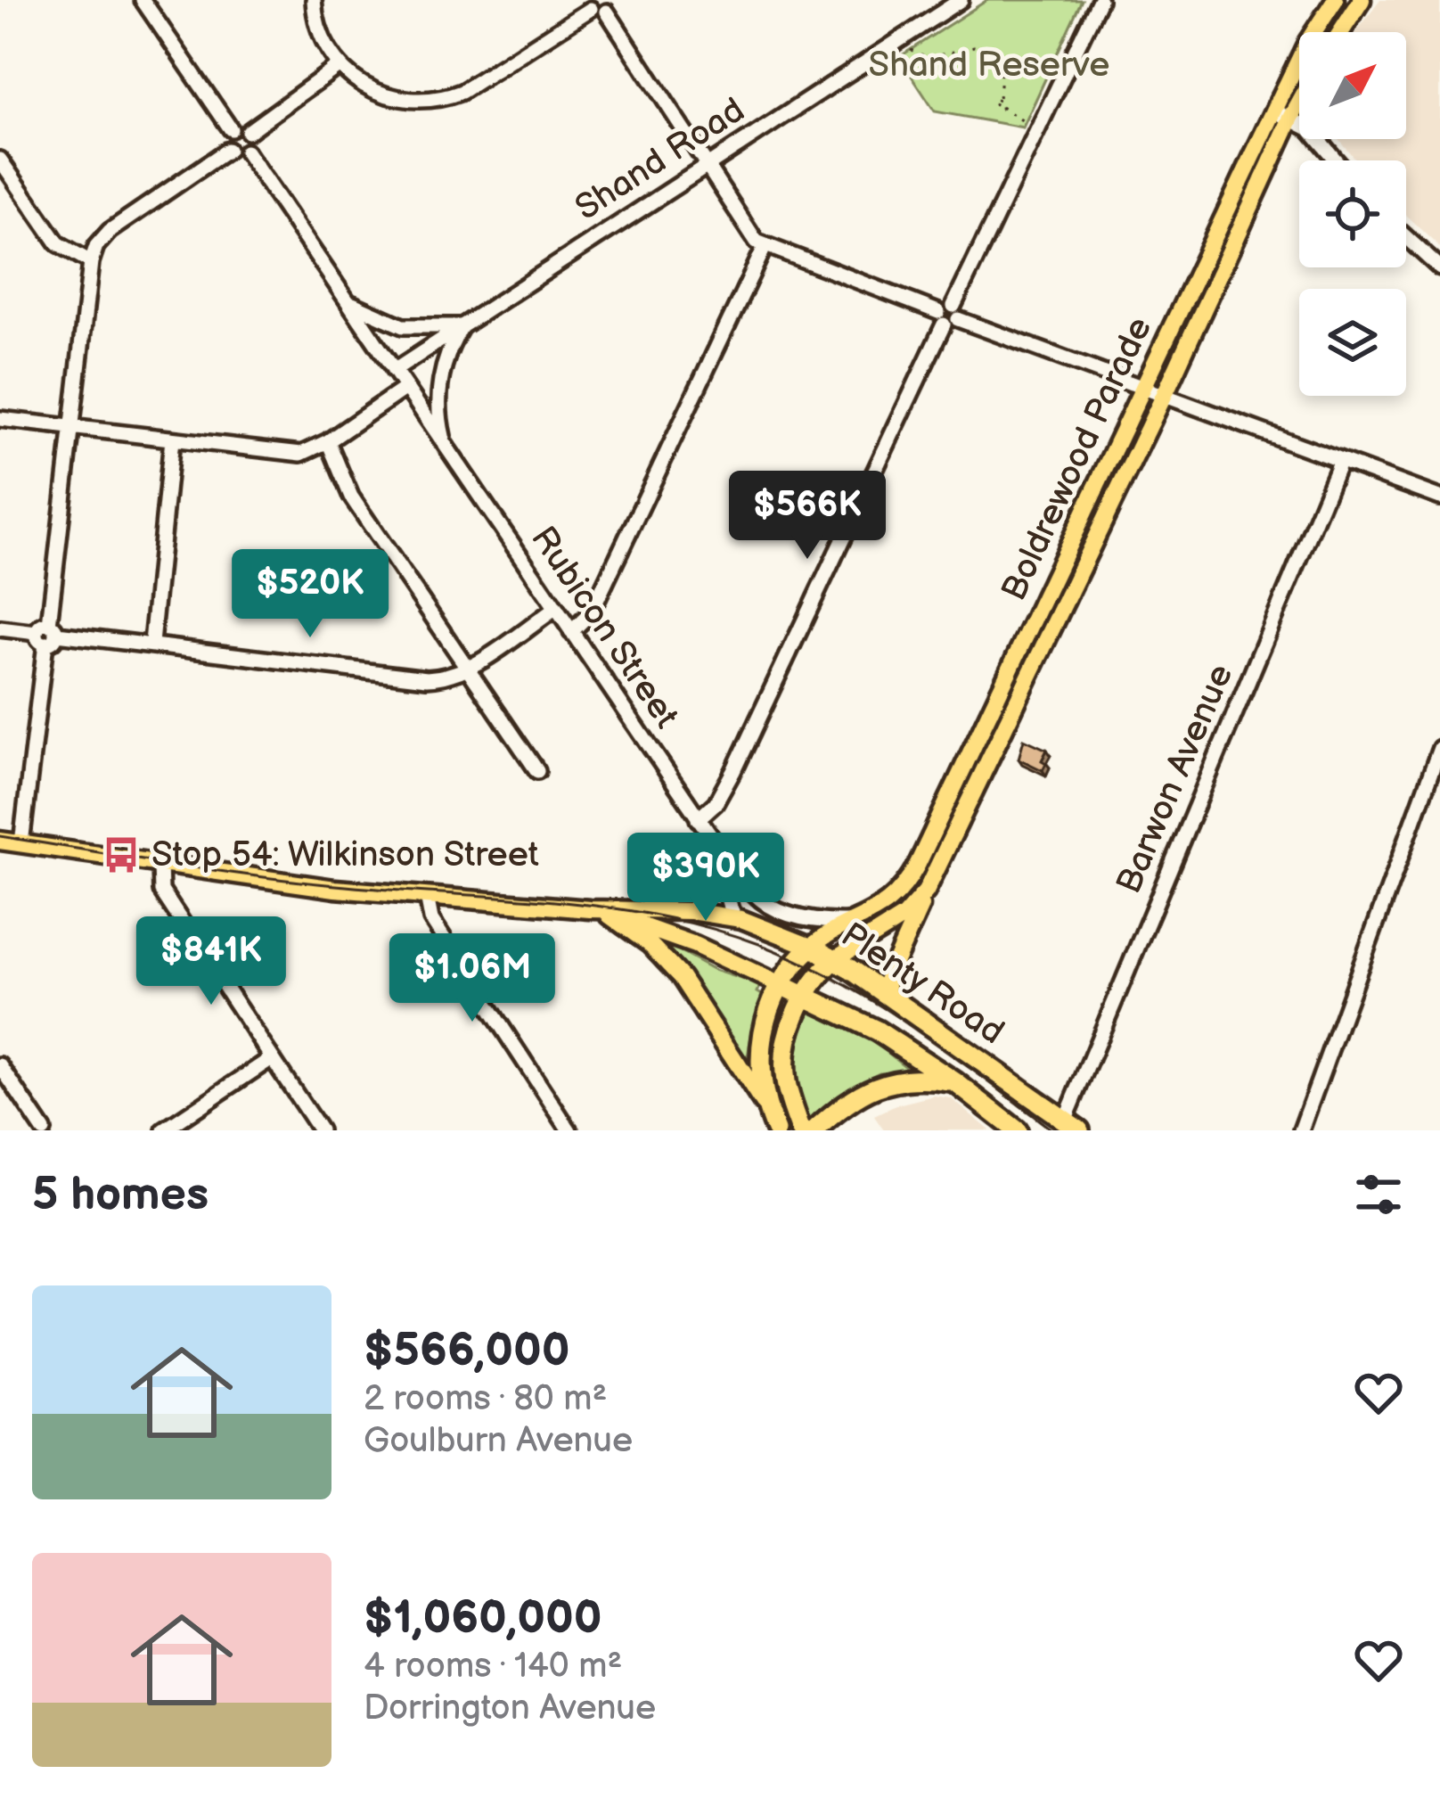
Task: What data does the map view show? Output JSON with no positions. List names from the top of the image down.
{
  "streets": {
    "highway": ["Plenty Road"],
    "main road": ["Boldrewood Parade"],
    "street": ["Shand Road", "Rubicon Street", "Barwon Avenue"]
  },
  "crossings": [
    ["Shand Road", "Rubicon Street"],
    ["Boldrewood Parade", "Rubicon Street"],
    ["Boldrewood Parade", "Plenty Road"],
    ["Rubicon Street", "Plenty Road"],
    ["Barwon Avenue", "Plenty Road"]
  ],
  "parks": ["Shand Reserve"],
  "places": {
    "bus stop": ["Stop 54: Wilkinson Street"]
  },
  "north": "top right",
  "page": {
    "price": [
      "$566K",
      "$520K",
      "$390K",
      "$841K",
      "$1.06M"
    ],
    "heading": "5 homes",
    "list": [
      {
        "name": "$566,000",
        "note": "2 rooms · 80 m² · Goulburn Avenue"
      },
      {
        "name": "$1,060,000",
        "note": "4 rooms · 140 m² · Dorrington Avenue"
      }
    ]
  }
}
